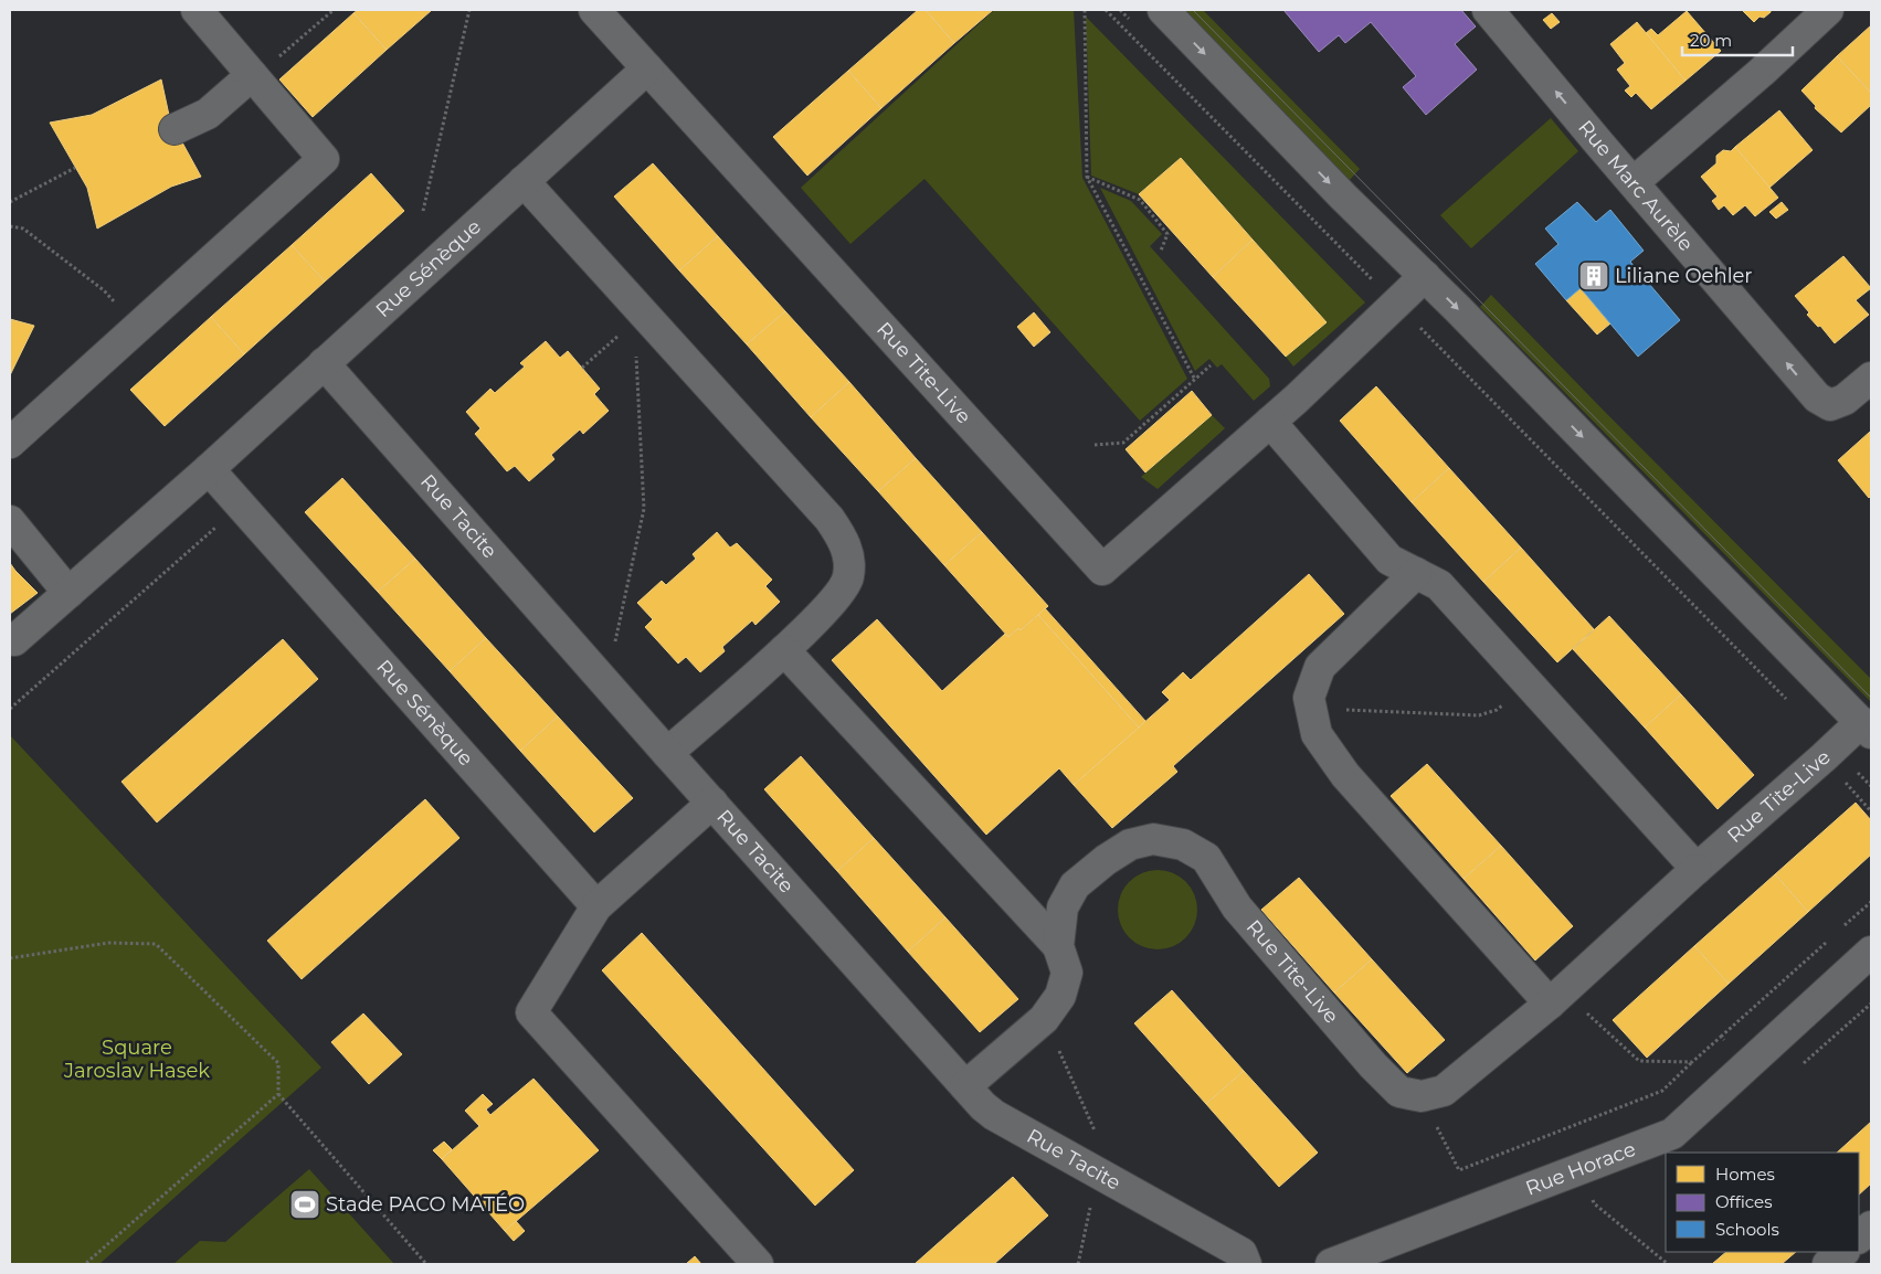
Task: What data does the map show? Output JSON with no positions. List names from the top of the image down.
{
  "streets": {
    "street": [
      "Rue Marc Aurèle",
      "Rue Sénèque",
      "Rue Tite-Live",
      "Rue Tacite",
      "Rue Horace"
    ]
  },
  "crossings": [
    ["Rue Sénèque", "Rue Tite-Live"],
    ["Rue Sénèque", "Rue Tacite"],
    ["Rue Tite-Live", "Rue Tacite"]
  ],
  "parks": ["Square Jaroslav Hasek"],
  "places": {
    "building": ["Liliane Oehler"],
    "sports": ["Stade PACO MATÉO"]
  },
  "legend": ["Homes", "Offices", "Schools"],
  "scale_bar": "20 m"
}
